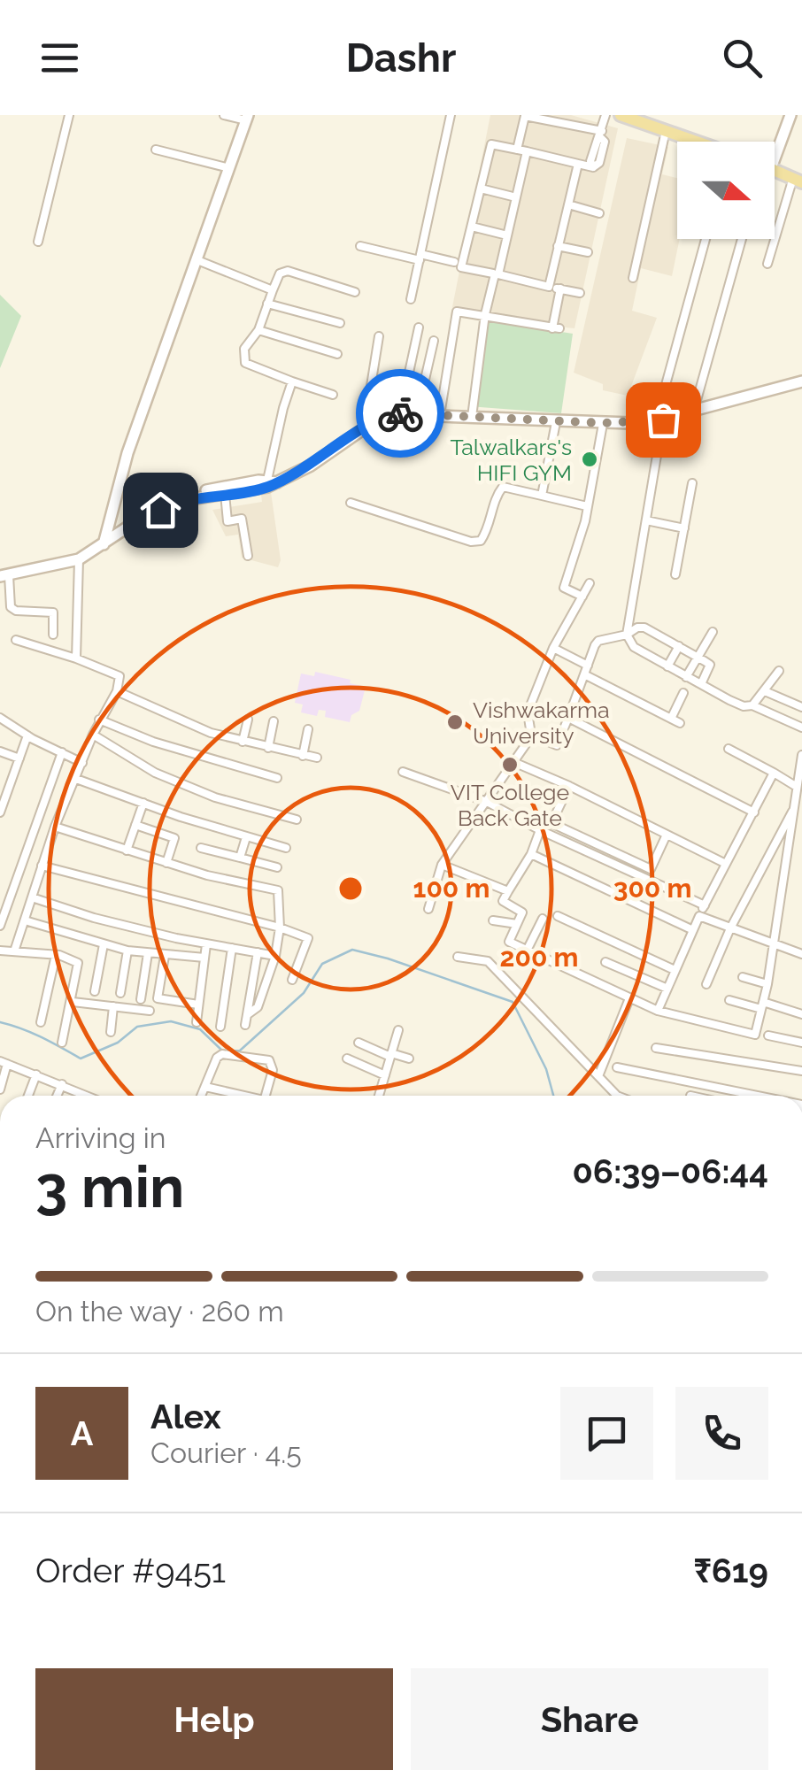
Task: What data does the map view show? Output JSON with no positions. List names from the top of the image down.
{
  "places": ["Talwalkars's HIFI GYM", "Vishwakarma University", "VIT College Back Gate"],
  "north": "right",
  "page": {
    "header": "Dashr",
    "heading": ["3 min", "Arriving in", "06:39–06:44"],
    "panel": [
      "Alex",
      "Courier · 4.5",
      "Order #9451",
      "₹619"
    ],
    "bar": "On the way · 260 m",
    "round": "A",
    "buttons": ["Help", "Share"]
  },
  "rings": ["100 m", "300 m", "200 m"]
}
